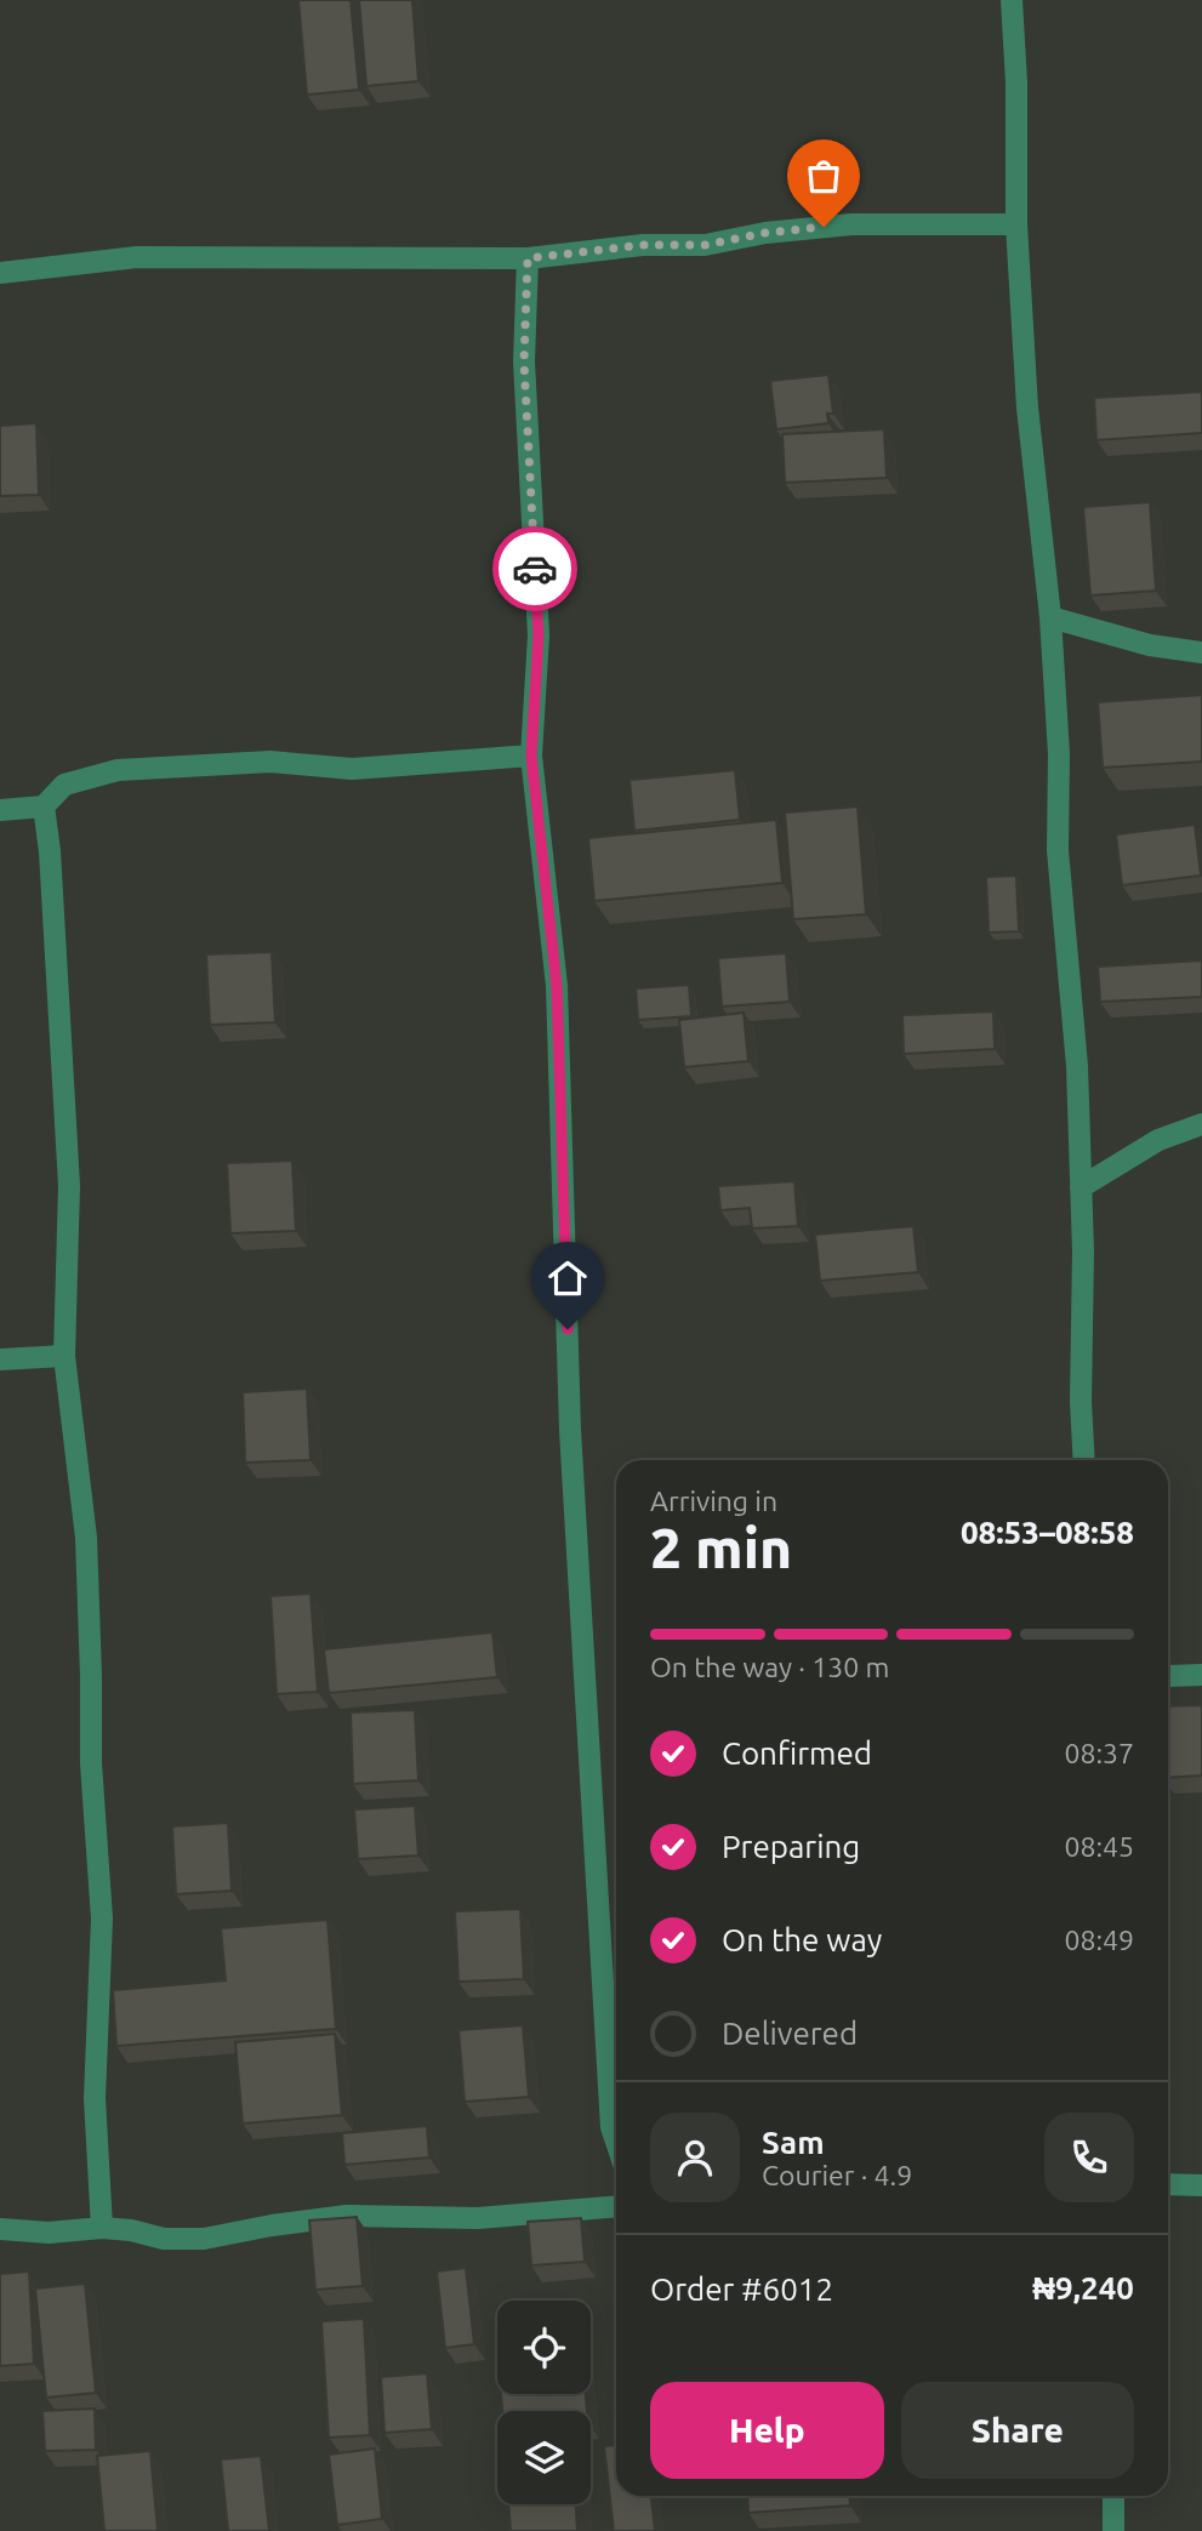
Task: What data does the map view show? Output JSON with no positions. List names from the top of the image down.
{
  "page": {
    "heading": ["2 min", "Arriving in", "08:53–08:58"],
    "panel": [
      "Sam",
      "Courier · 4.9",
      "Order #6012",
      "₦9,240"
    ],
    "bar": "On the way · 130 m",
    "list": [
      ["Confirmed", "08:37"],
      ["Preparing", "08:45"],
      ["On the way", "08:49"],
      "Delivered"
    ],
    "buttons": ["Help", "Share"]
  }
}
